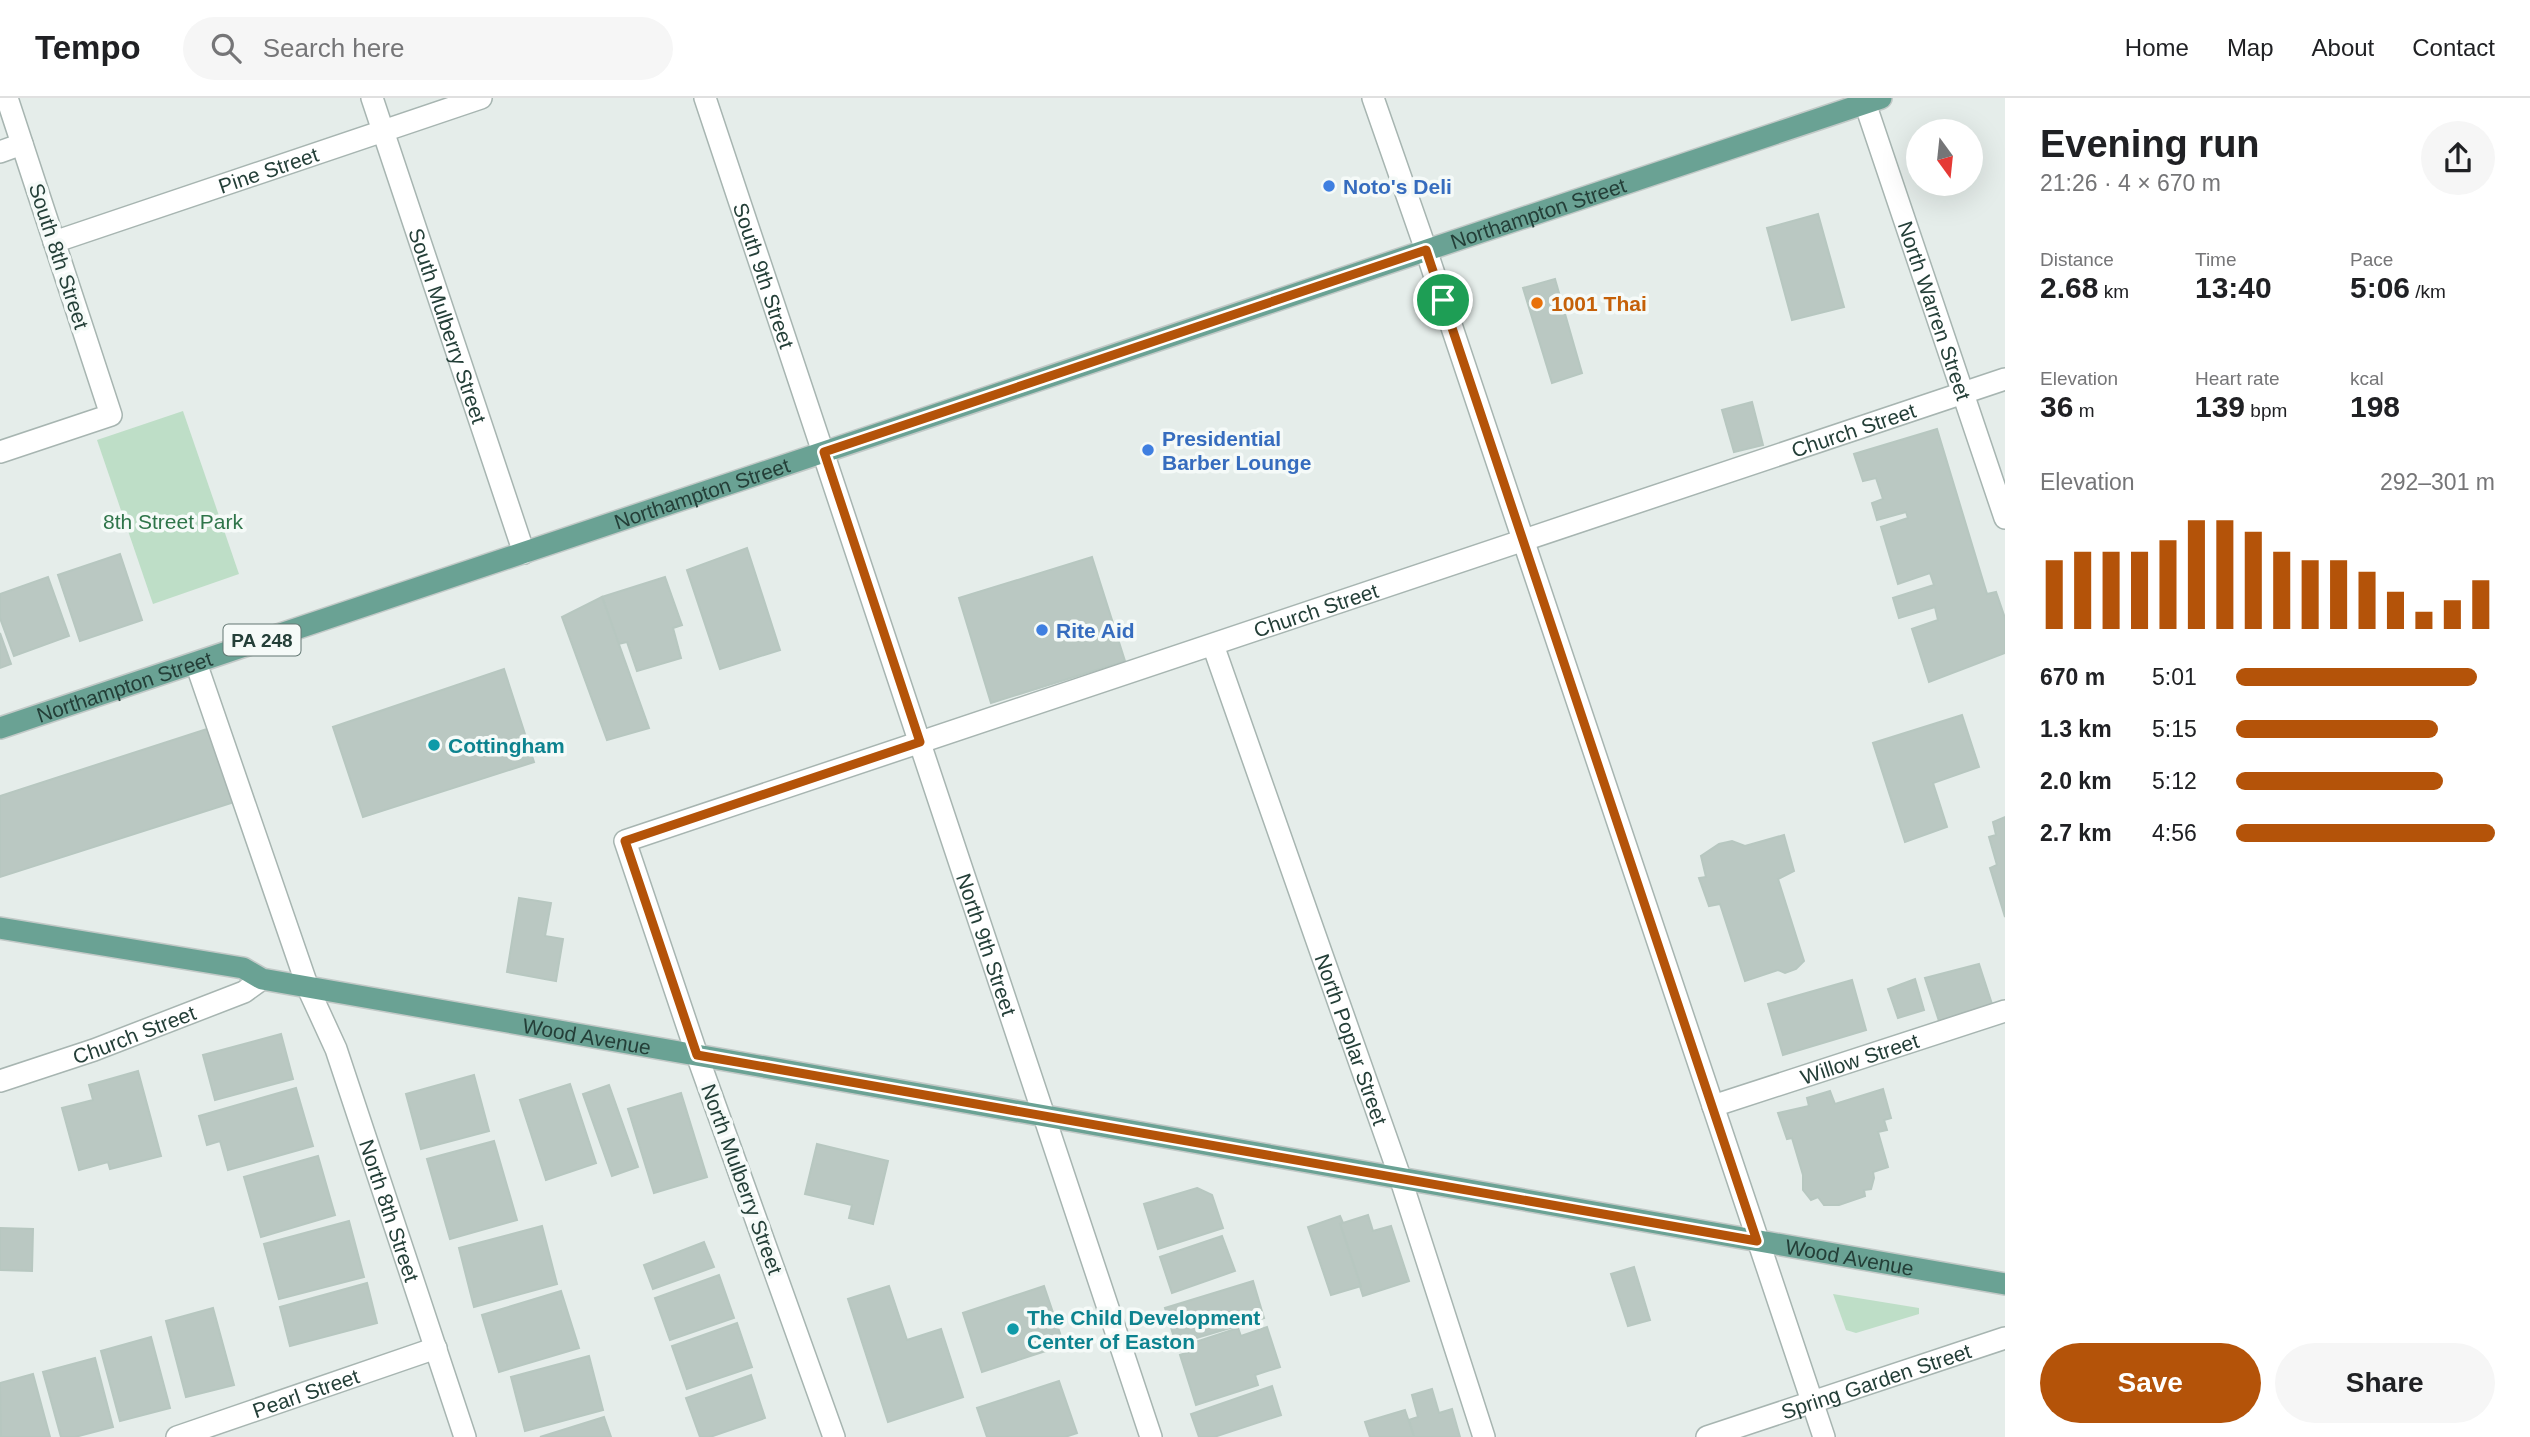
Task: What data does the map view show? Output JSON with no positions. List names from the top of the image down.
{
  "streets": {
    "main road": ["Northampton Street", "PA 248", "Wood Avenue"],
    "street": [
      "Pine Street",
      "South 8th Street",
      "South 9th Street",
      "North Warren Street",
      "South Mulberry Street",
      "Church Street",
      "North 9th Street",
      "North Poplar Street",
      "Willow Street",
      "North Mulberry Street",
      "North 8th Street",
      "Spring Garden Street",
      "Pearl Street"
    ]
  },
  "crossings": [
    ["Pine Street", "South 8th Street"],
    ["Pine Street", "South Mulberry Street"],
    ["Northampton Street", "South 9th Street"],
    ["Northampton Street", "North Warren Street"],
    ["Northampton Street", "South Mulberry Street"],
    ["Northampton Street", "North 9th Street"],
    ["Northampton Street", "North 8th Street"],
    ["South 9th Street", "North 9th Street"],
    ["North Warren Street", "Church Street"],
    ["Church Street", "North 9th Street"],
    ["Church Street", "Wood Avenue"],
    ["Church Street", "North Poplar Street"],
    ["Church Street", "North Mulberry Street"],
    ["North 9th Street", "Wood Avenue"],
    ["Wood Avenue", "North Poplar Street"],
    ["Wood Avenue", "North Mulberry Street"],
    ["North 8th Street", "Pearl Street"]
  ],
  "parks": ["8th Street Park"],
  "places": [
    "Noto's Deli",
    "1001 Thai",
    "Presidential Barber Lounge",
    "Rite Aid",
    "Cottingham",
    "The Child Development Center of Easton"
  ],
  "north": "bottom",
  "page": {
    "header": "Tempo",
    "search": "Search here",
    "nav": [
      "Home",
      "Map",
      "About",
      "Contact"
    ],
    "heading": ["Evening run", "21:26 · 4 × 670 m"],
    "stats": [
      ["Distance", "2.68 km"],
      ["Time", "13:40"],
      ["Pace", "5:06 /km"],
      ["Elevation", "36 m"],
      ["Heart rate", "139 bpm"],
      ["kcal", "198"]
    ],
    "chart": ["Elevation", "292–301 m"],
    "list": [
      {
        "name": "670 m",
        "note": "5:01"
      },
      {
        "name": "1.3 km",
        "note": "5:15"
      },
      {
        "name": "2.0 km",
        "note": "5:12"
      },
      {
        "name": "2.7 km",
        "note": "4:56"
      }
    ],
    "buttons": ["Save", "Share"]
  }
}
